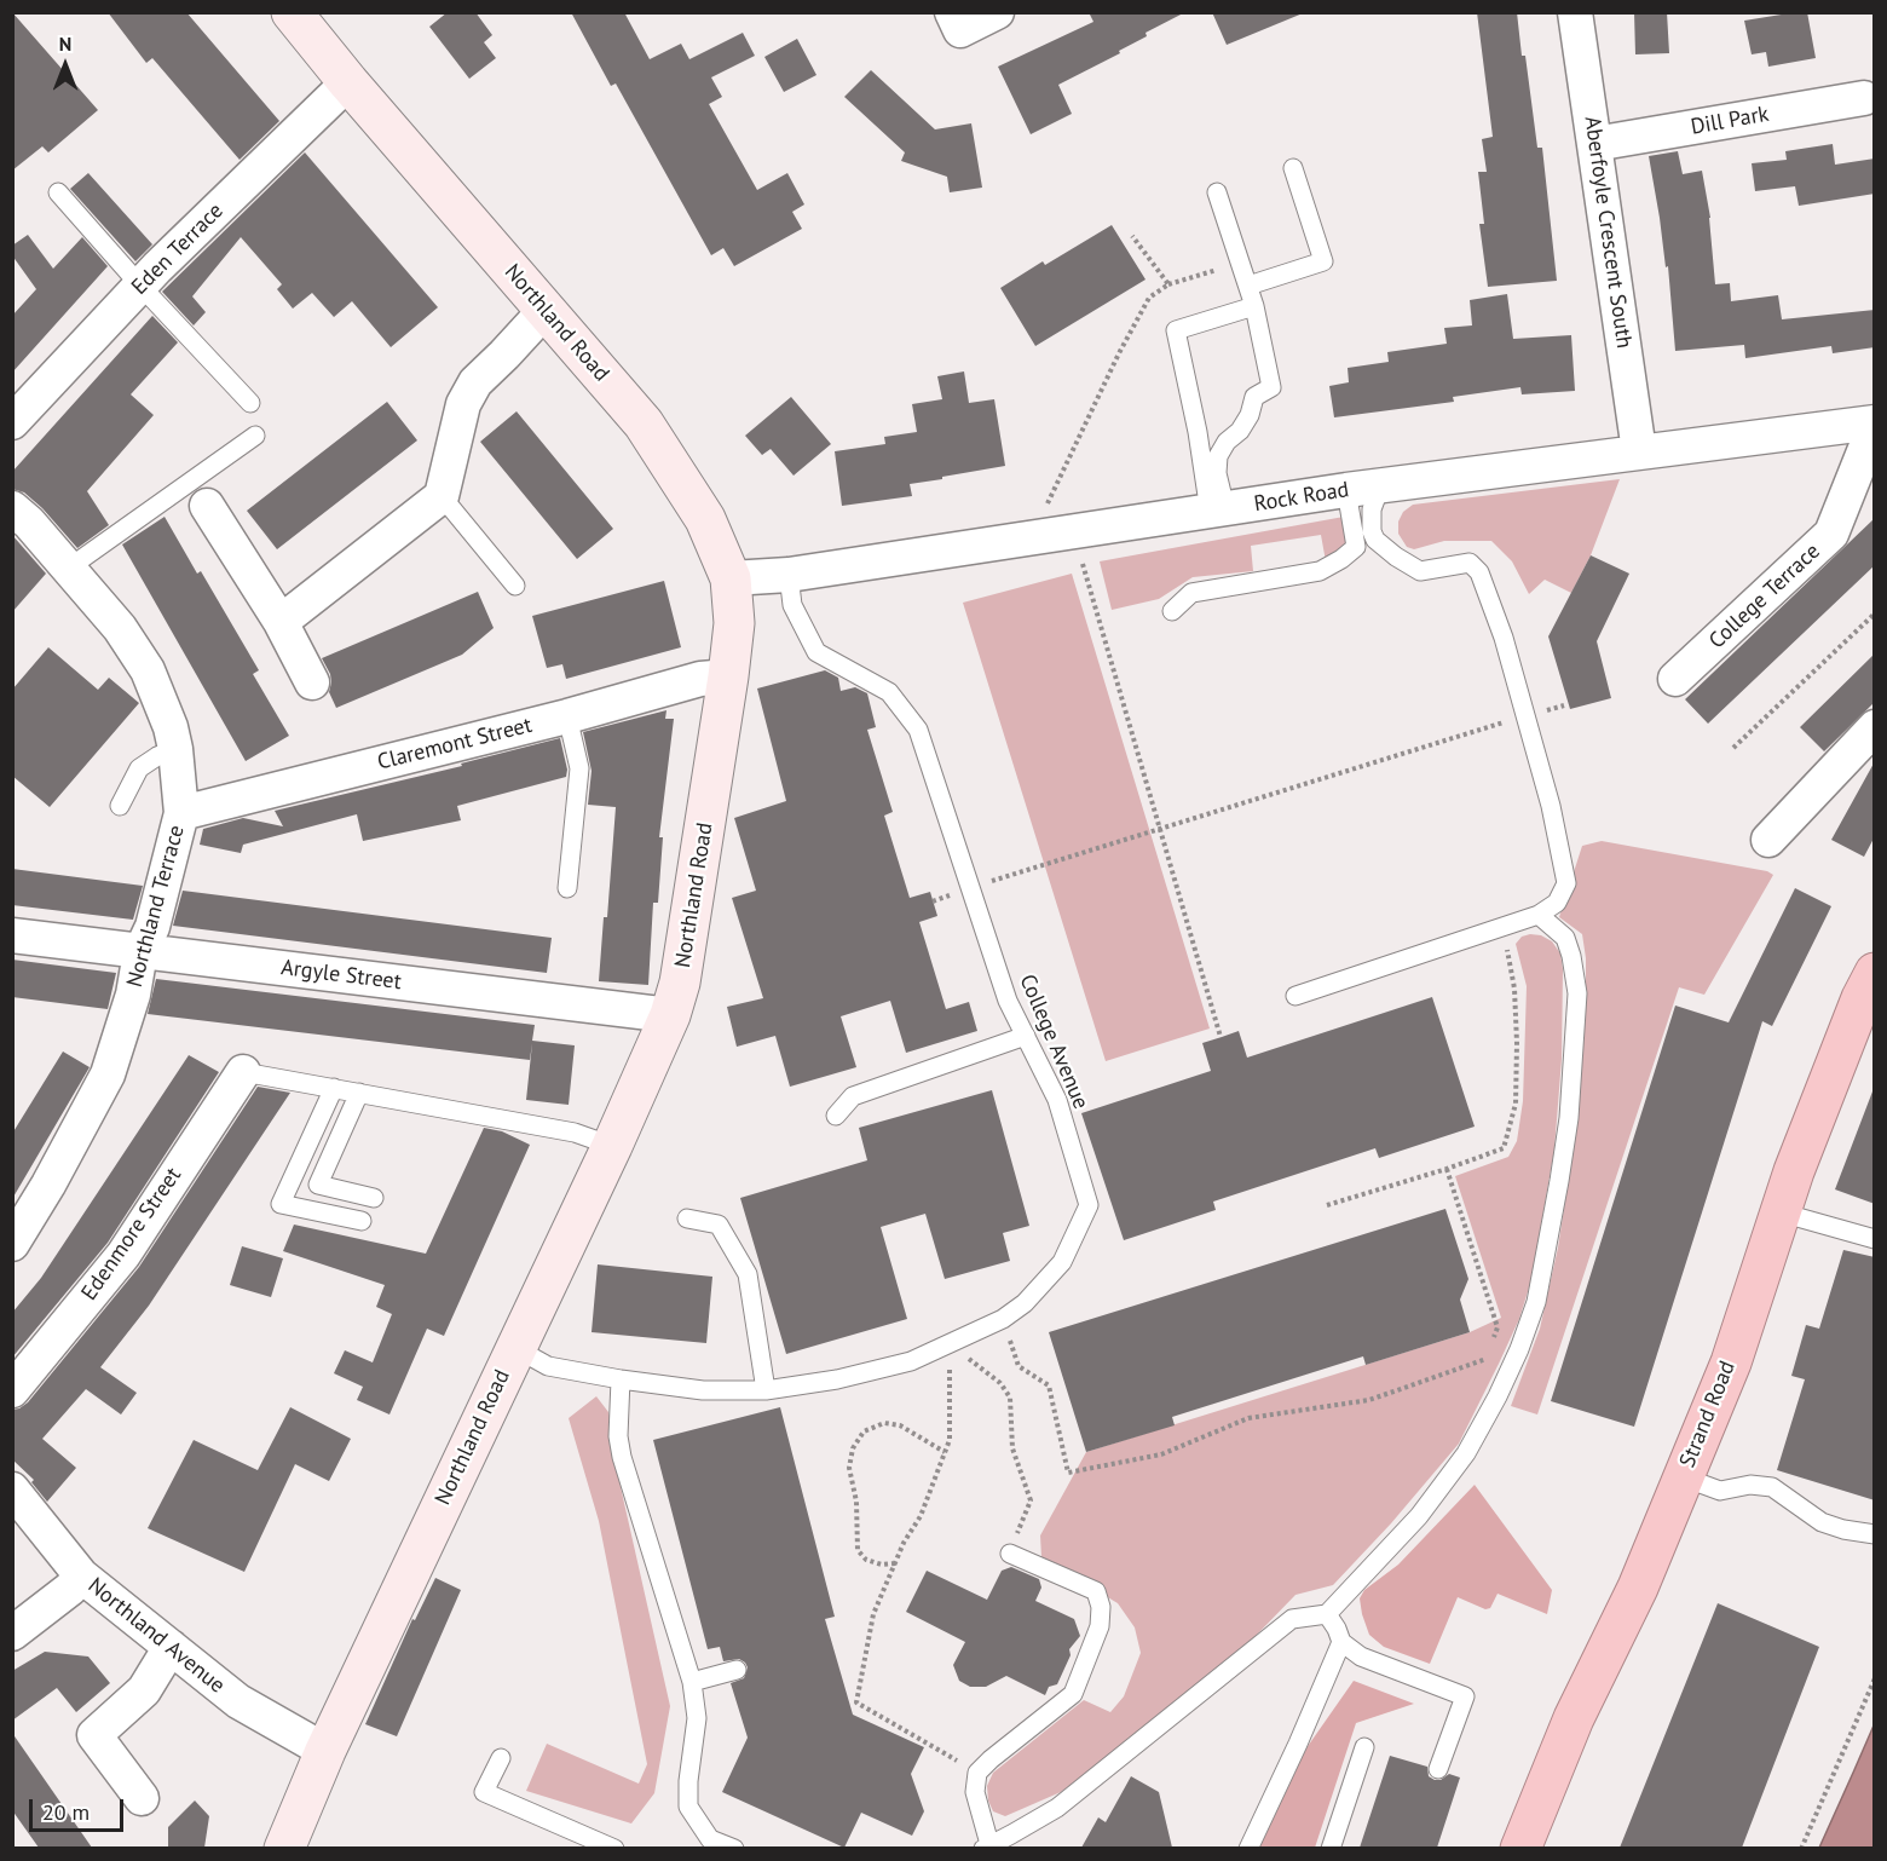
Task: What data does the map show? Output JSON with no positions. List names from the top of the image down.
{
  "streets": {
    "highway": ["Strand Road"],
    "main road": ["Northland Road"],
    "street": [
      "Dill Park",
      "Aberfoyle Crescent South",
      "Eden Terrace",
      "Rock Road",
      "College Terrace",
      "Claremont Street",
      "Northland Terrace",
      "Argyle Street",
      "Edenmore Street",
      "Northland Avenue"
    ],
    "lane": ["College Avenue"]
  },
  "crossings": [
    ["Dill Park", "Aberfoyle Crescent South"],
    ["Aberfoyle Crescent South", "Rock Road"],
    ["Eden Terrace", "Northland Road"],
    ["Northland Road", "Rock Road"],
    ["Northland Road", "Claremont Street"],
    ["Northland Road", "Argyle Street"],
    ["Northland Road", "College Avenue"],
    ["Northland Road", "Northland Avenue"],
    ["Rock Road", "College Terrace"],
    ["Rock Road", "College Avenue"],
    ["Claremont Street", "Northland Terrace"],
    ["Northland Terrace", "Argyle Street"]
  ],
  "scale_bar": "20 m",
  "north": "top"
}
